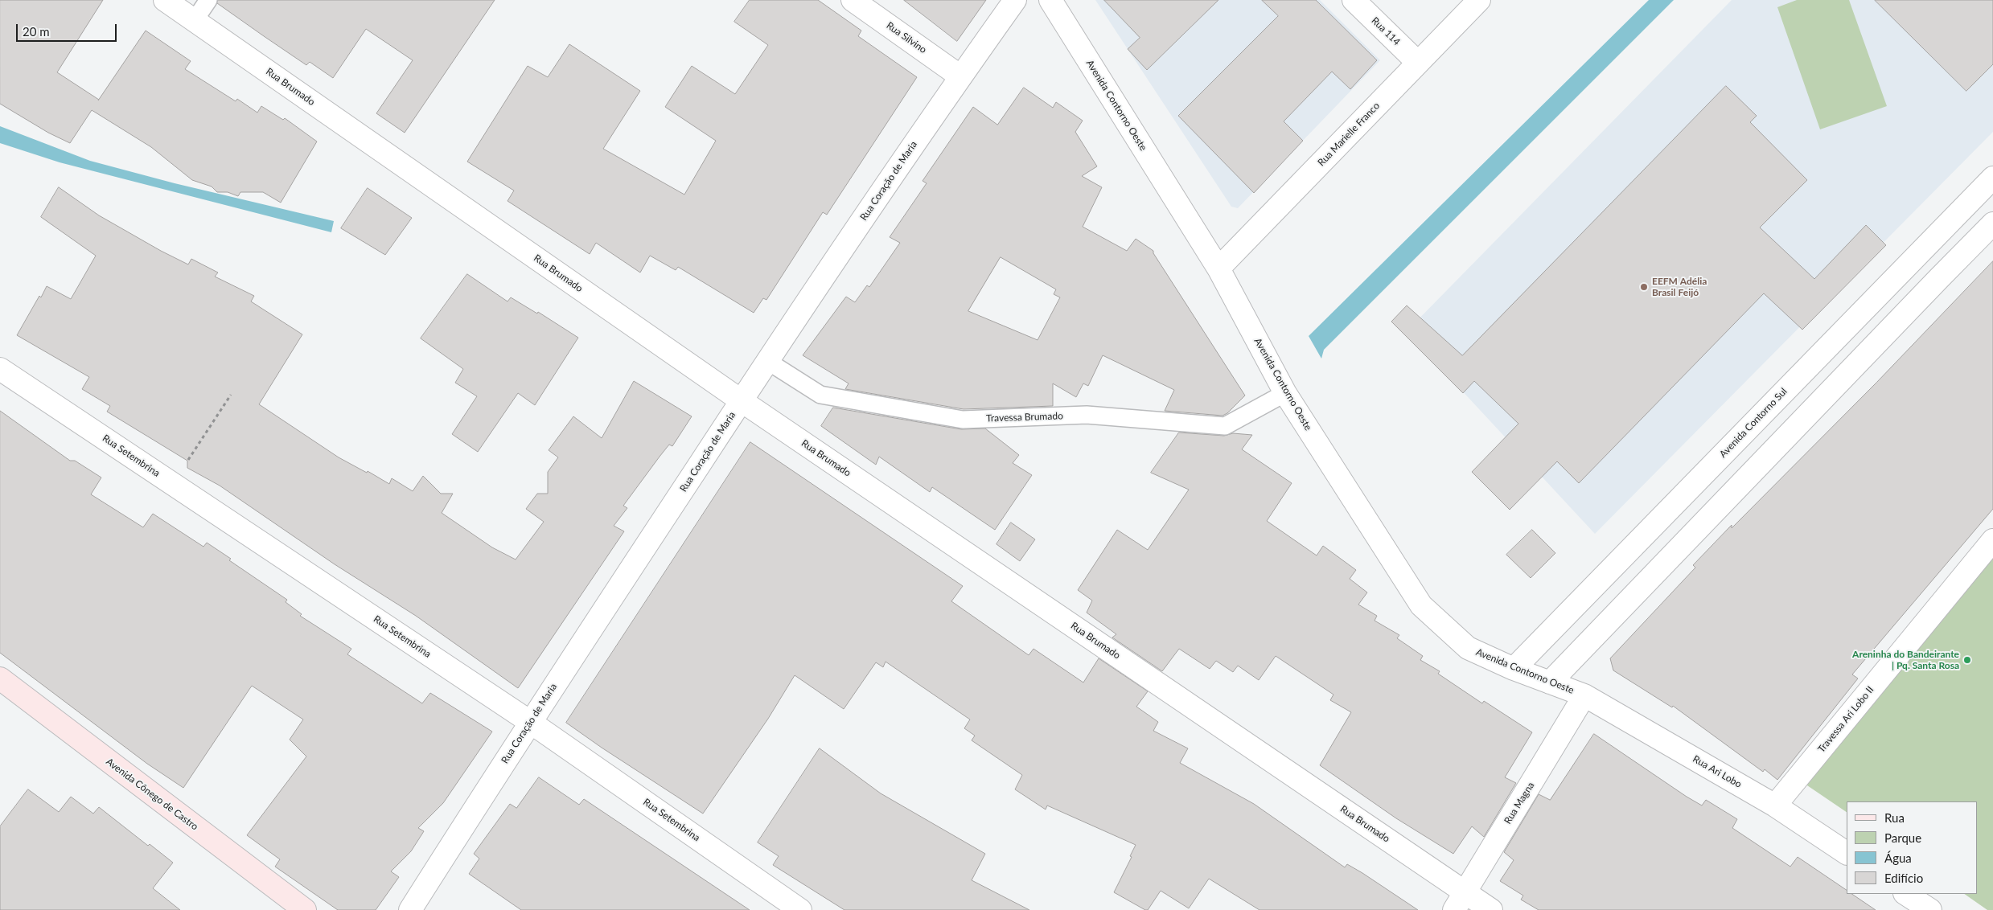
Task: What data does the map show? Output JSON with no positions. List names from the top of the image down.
{
  "streets": {
    "main road": ["Avenida Cônego de Castro"],
    "street": [
      "Rua 114",
      "Rua Silvino",
      "Rua Brumado",
      "Avenida Contorno Oeste",
      "Rua Marielle Franco",
      "Rua Coração de Maria",
      "Avenida Contorno Sul",
      "Rua Setembrina",
      "Travessa Ari Lobo II",
      "Rua Ari Lobo",
      "Rua Magna"
    ],
    "lane": ["Travessa Brumado"]
  },
  "crossings": [
    ["Rua 114", "Rua Marielle Franco"],
    ["Rua Silvino", "Rua Coração de Maria"],
    ["Rua Brumado", "Rua Coração de Maria"],
    ["Rua Brumado", "Rua Magna"],
    ["Avenida Contorno Oeste", "Rua Marielle Franco"],
    ["Avenida Contorno Oeste", "Travessa Brumado"],
    ["Avenida Contorno Oeste", "Avenida Contorno Sul"],
    ["Avenida Contorno Oeste", "Rua Ari Lobo"],
    ["Avenida Contorno Oeste", "Rua Magna"],
    ["Rua Coração de Maria", "Travessa Brumado"],
    ["Rua Coração de Maria", "Rua Setembrina"],
    ["Travessa Ari Lobo II", "Rua Ari Lobo"],
    ["Rua Ari Lobo", "Rua Magna"]
  ],
  "places": ["EEFM Adélia Brasil Feijó", "Areninha do Bandeirante | Pq. Santa Rosa"],
  "legend": [
    "Rua",
    "Parque",
    "Água",
    "Edifício"
  ],
  "scale_bar": "20 m"
}
